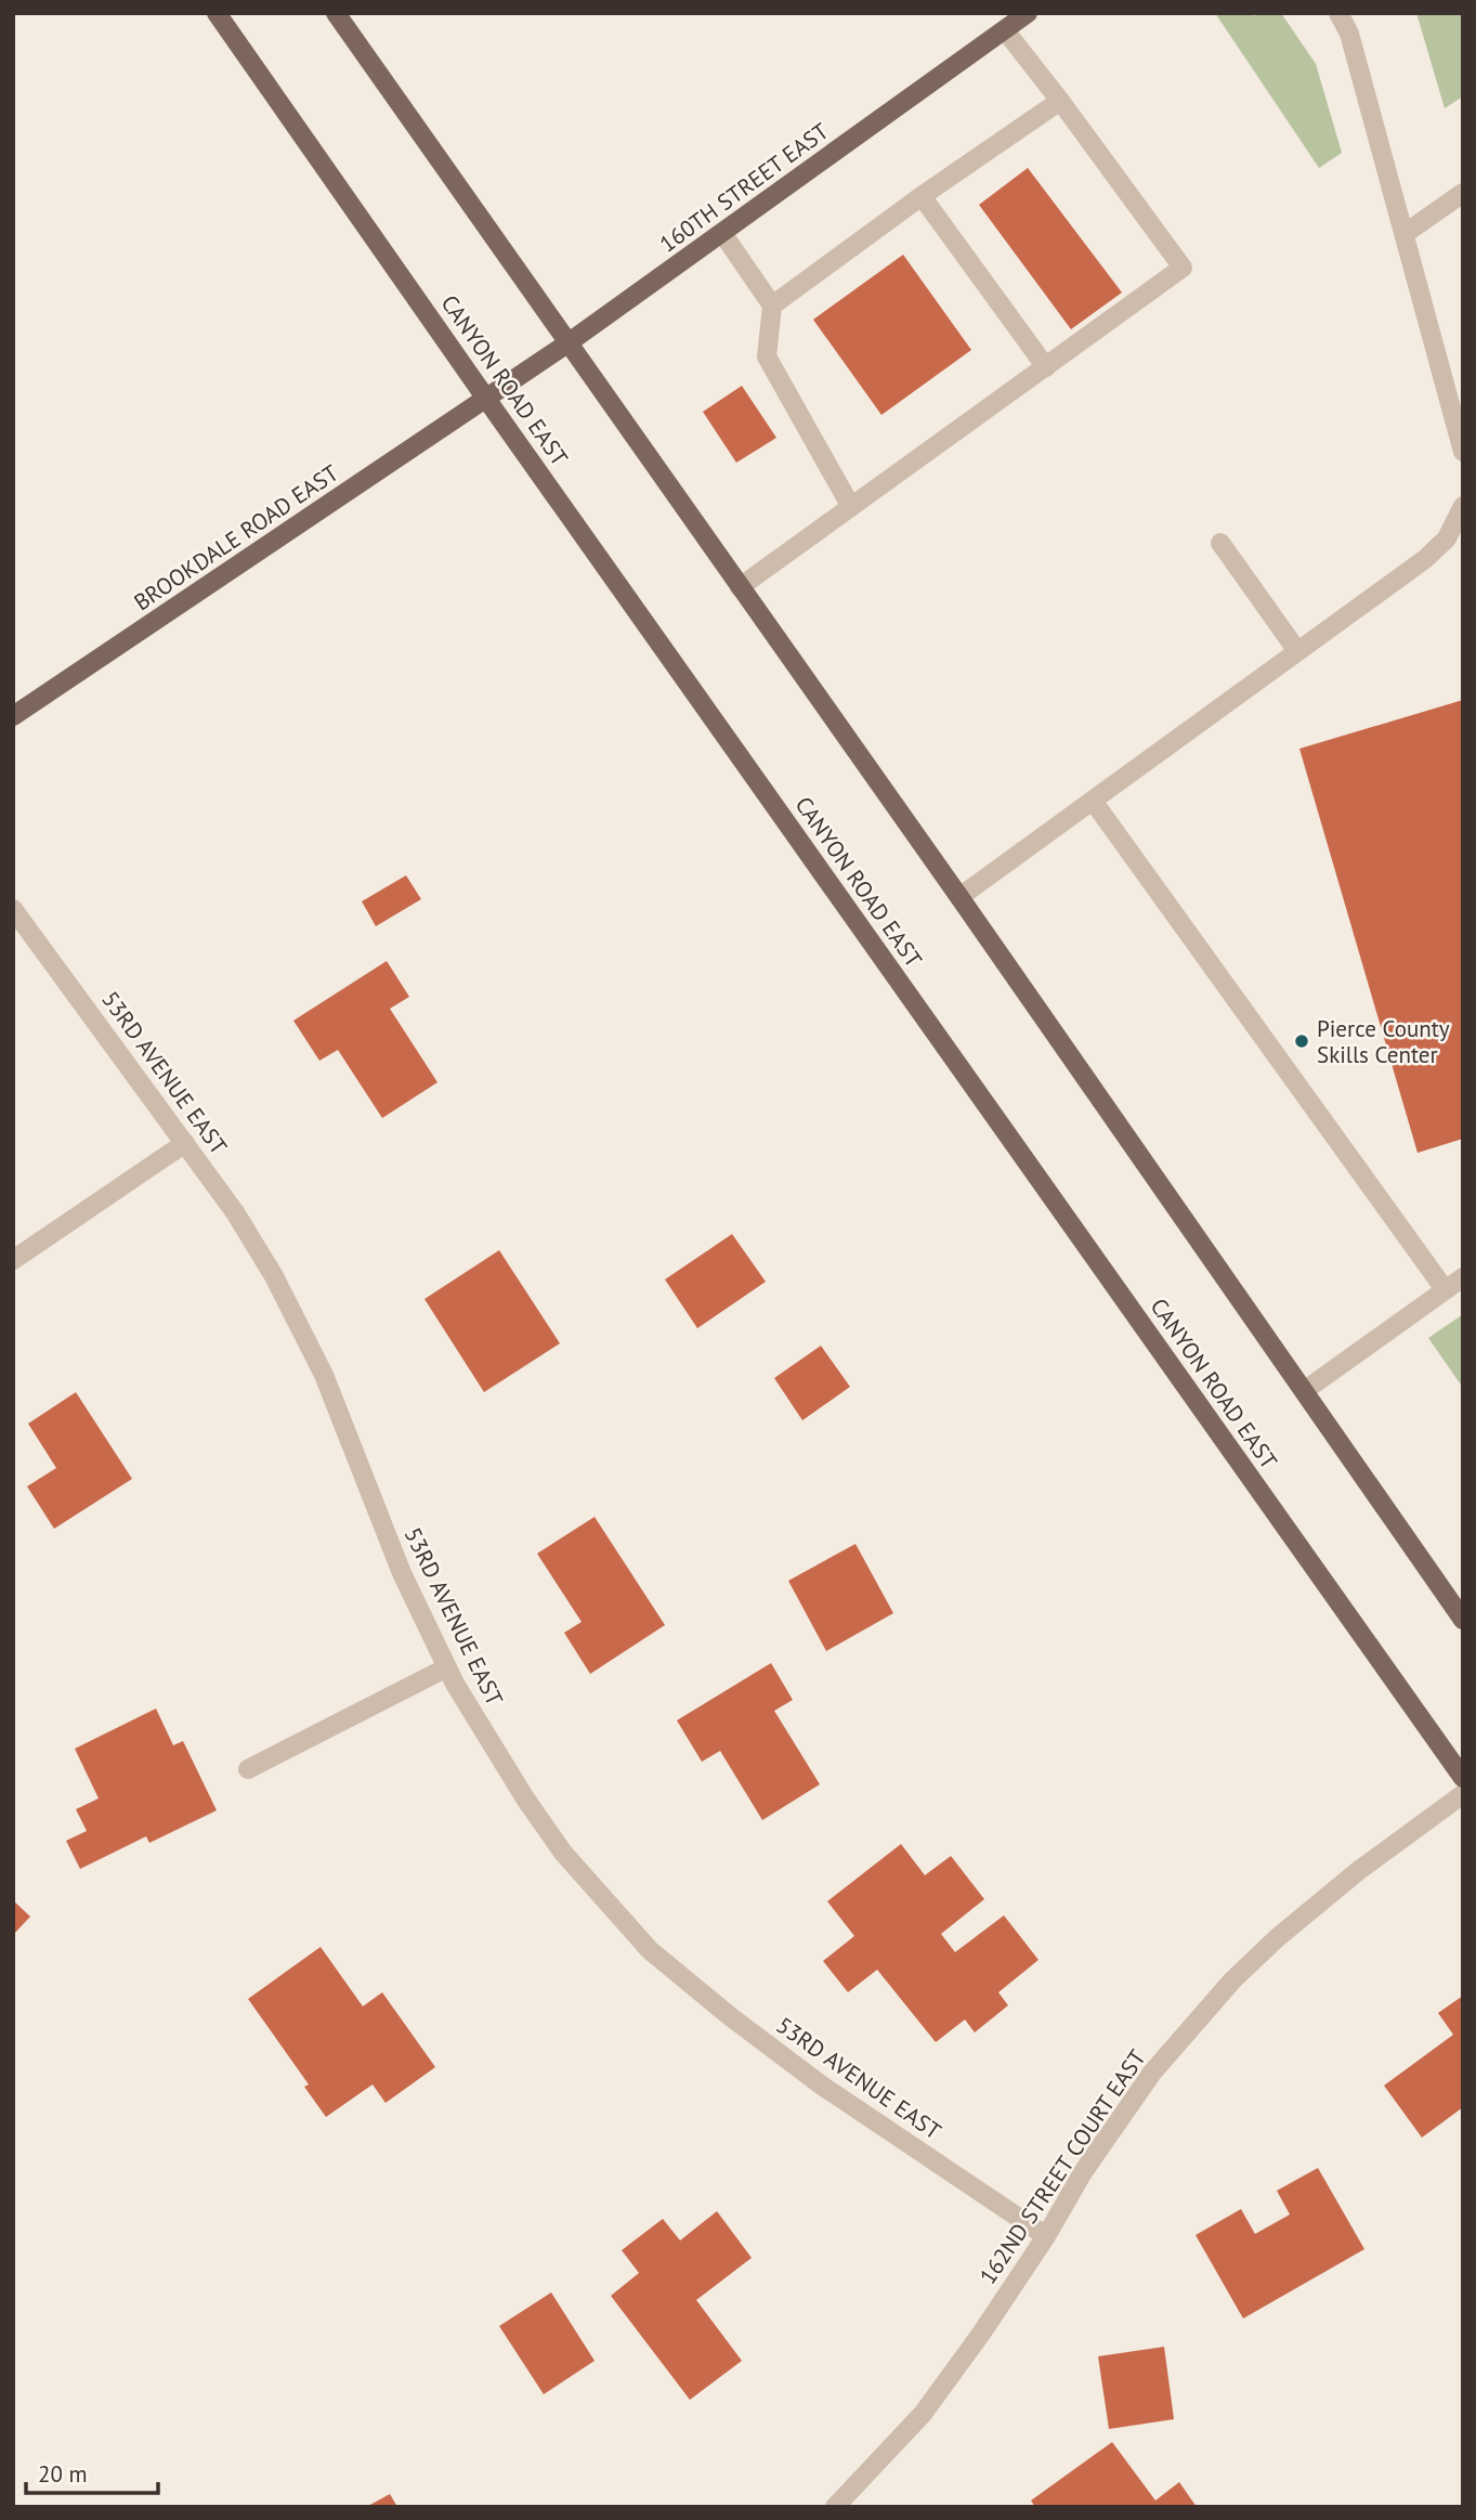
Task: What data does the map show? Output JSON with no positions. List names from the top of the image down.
{
  "streets": {
    "main road": ["160TH STREET EAST", "CANYON ROAD EAST", "BROOKDALE ROAD EAST"],
    "street": ["53RD AVENUE EAST", "162ND STREET COURT EAST"]
  },
  "crossings": [
    ["160TH STREET EAST", "CANYON ROAD EAST"],
    ["160TH STREET EAST", "BROOKDALE ROAD EAST"],
    ["CANYON ROAD EAST", "BROOKDALE ROAD EAST"],
    ["53RD AVENUE EAST", "162ND STREET COURT EAST"]
  ],
  "places": ["Pierce County Skills Center"],
  "scale_bar": "20 m"
}
